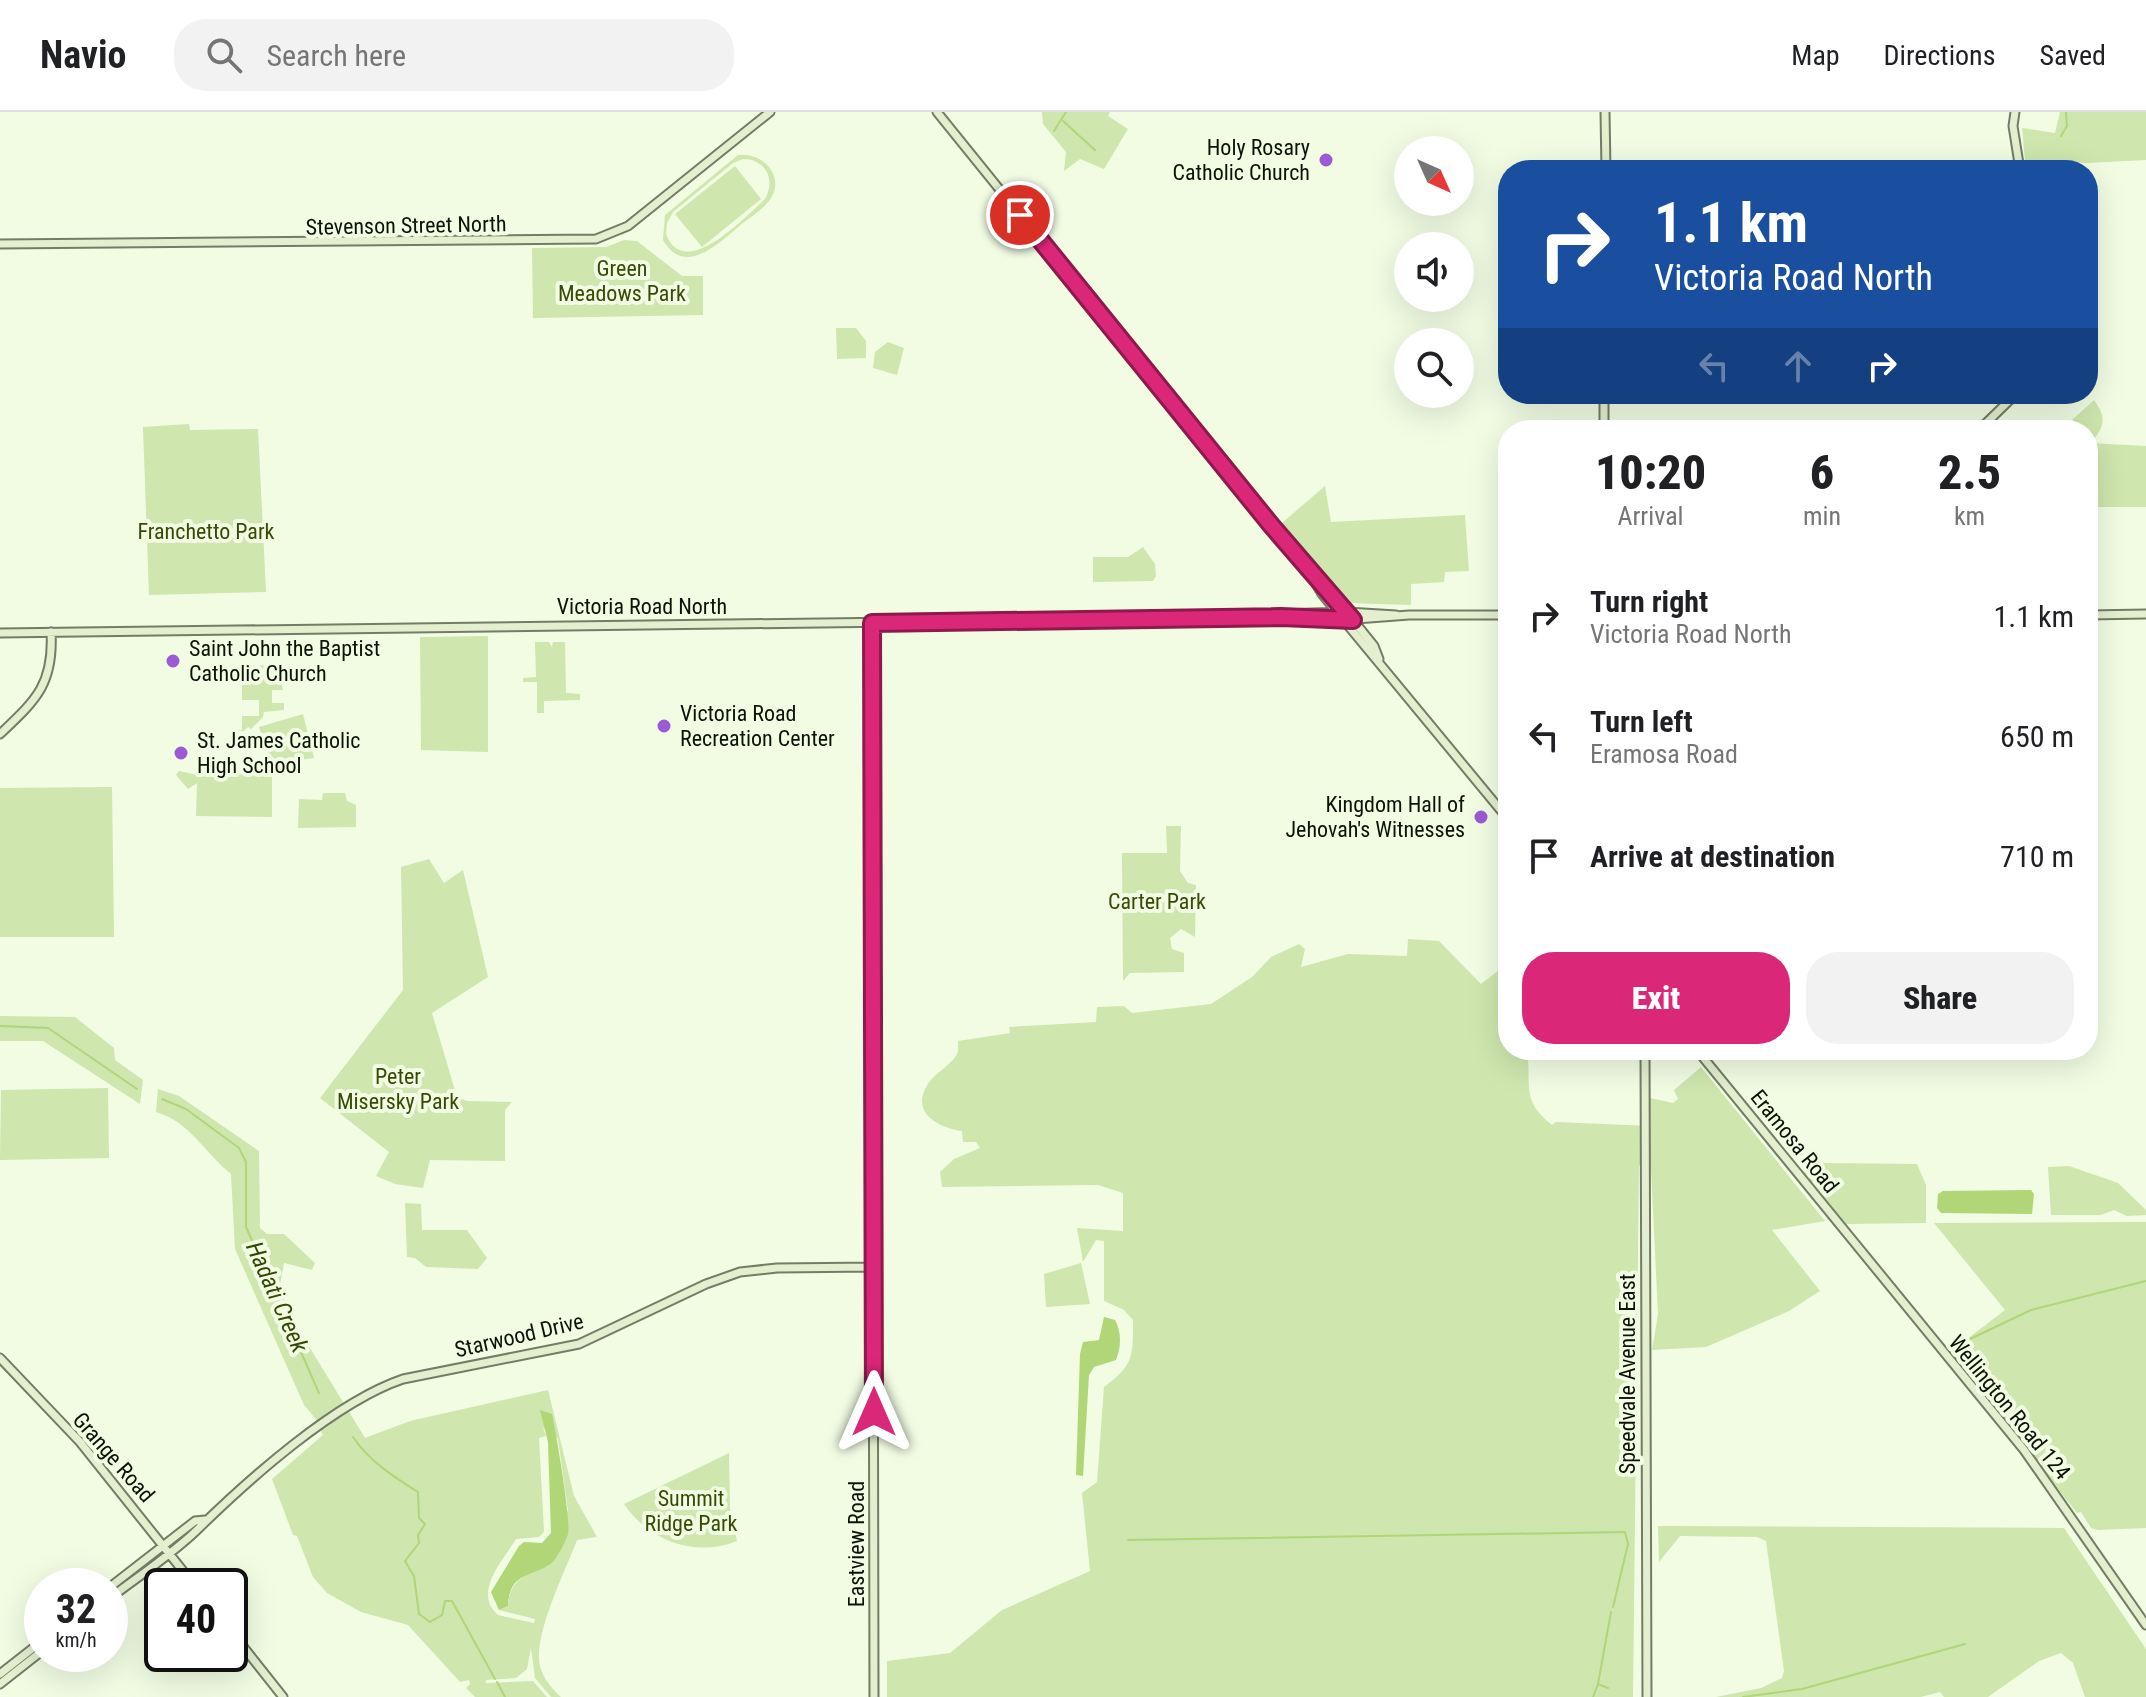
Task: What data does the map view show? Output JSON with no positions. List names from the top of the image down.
{
  "streets": {
    "main road": [
      "Stevenson Street North",
      "Victoria Road North",
      "Eramosa Road",
      "Starwood Drive",
      "Speedvale Avenue East",
      "Wellington Road 124",
      "Grange Road",
      "Eastview Road"
    ]
  },
  "crossings": [
    ["Victoria Road North", "Eastview Road"],
    ["Eramosa Road", "Wellington Road 124"],
    ["Starwood Drive", "Grange Road"],
    ["Starwood Drive", "Eastview Road"]
  ],
  "water": ["Hadati Creek"],
  "parks": [
    "Green Meadows Park",
    "Franchetto Park",
    "Carter Park",
    "Peter Misersky Park",
    "Summit Ridge Park"
  ],
  "places": [
    "Holy Rosary Catholic Church",
    "Saint John the Baptist Catholic Church",
    "Victoria Road Recreation Center",
    "St. James Catholic High School",
    "Kingdom Hall of Jehovah's Witnesses"
  ],
  "north": "bottom right",
  "page": {
    "header": "Navio",
    "search": "Search here",
    "nav": ["Map", "Directions", "Saved"],
    "turn": ["1.1 km", "Victoria Road North"],
    "eta": [
      "10:20",
      "Arrival",
      "6",
      "min",
      "2.5",
      "km"
    ],
    "list": [
      {
        "name": "Turn right",
        "note": "Victoria Road North",
        "value": "1.1 km"
      },
      {
        "name": "Turn left",
        "note": "Eramosa Road",
        "value": "650 m"
      },
      {
        "name": "Arrive at destination",
        "value": "710 m"
      }
    ],
    "buttons": ["Exit", "Share"],
    "speed": "32 km/h",
    "limit": "40"
  }
}
